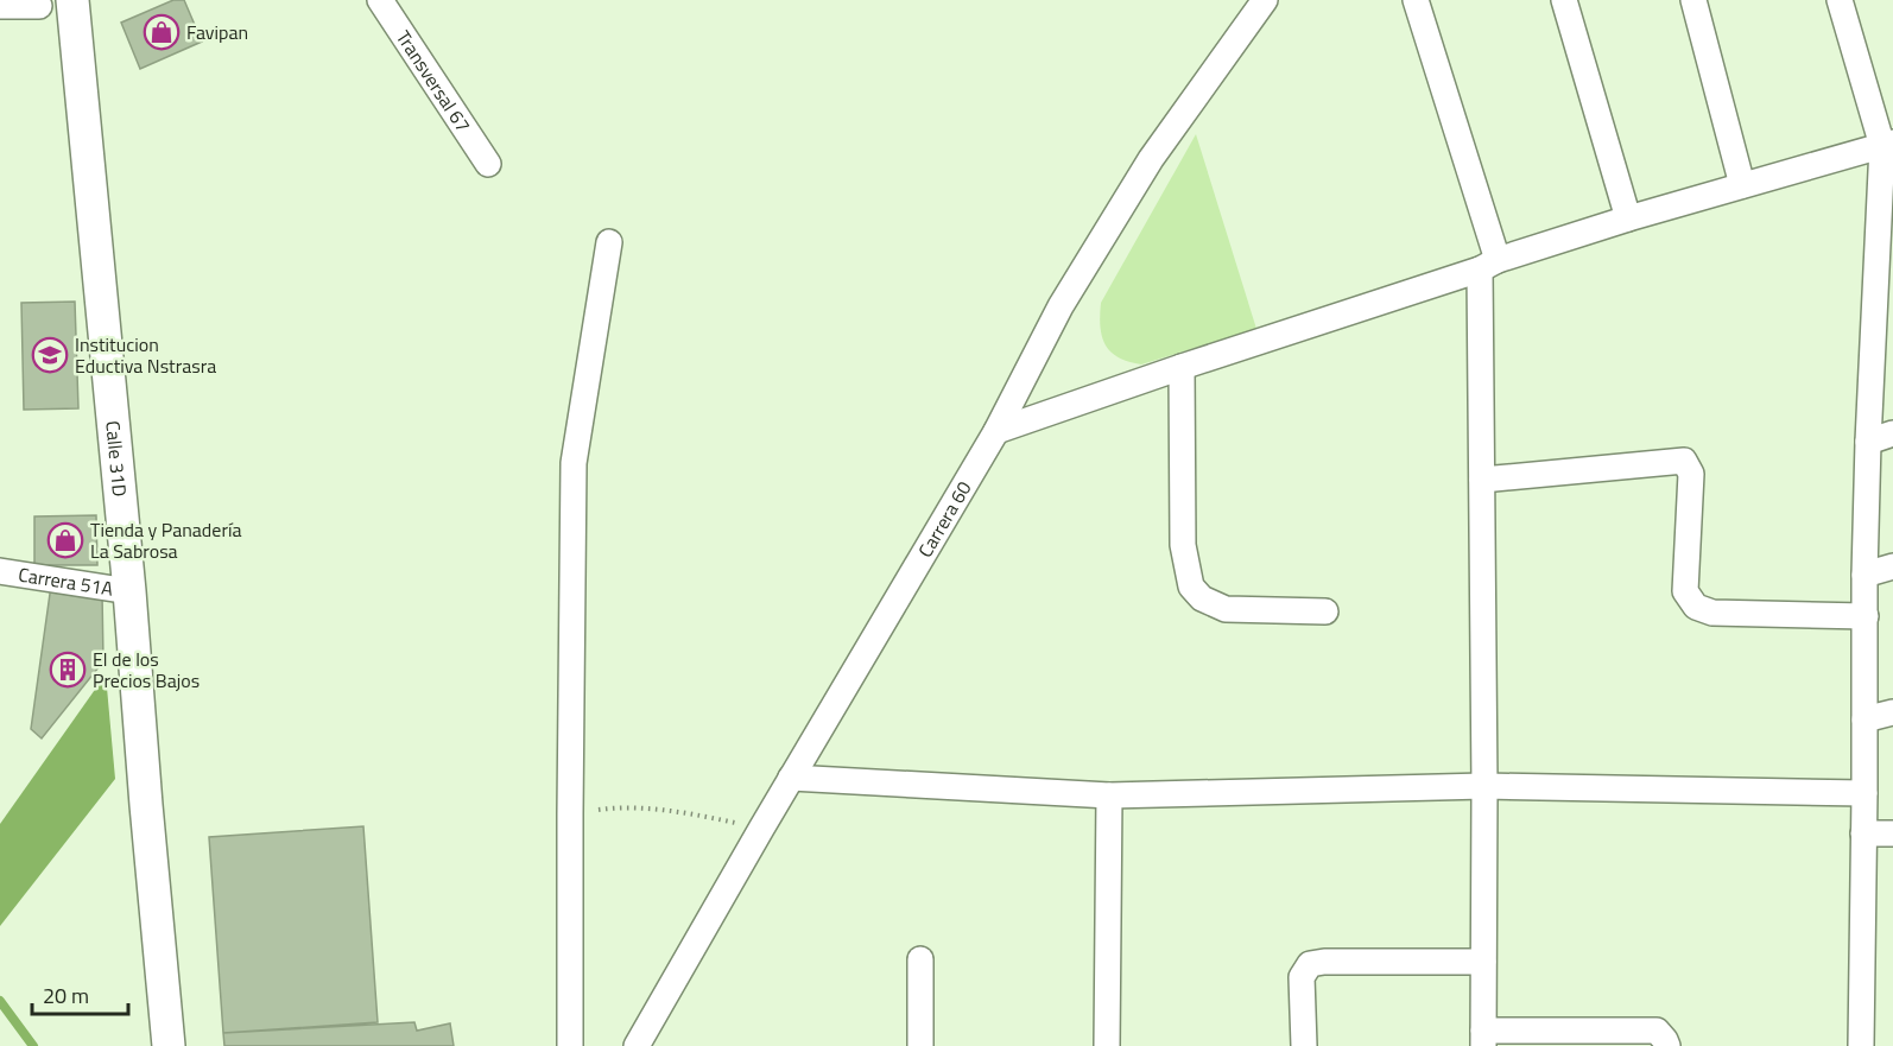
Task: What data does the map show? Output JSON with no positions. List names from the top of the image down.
{
  "streets": {
    "street": [
      "Transversal 67",
      "Calle 31D",
      "Carrera 60",
      "Carrera 51A"
    ]
  },
  "crossings": [
    ["Calle 31D", "Carrera 51A"]
  ],
  "places": {
    "shop": ["Favipan", "Tienda y Panadería La Sabrosa"],
    "school or university": ["Institucion Eductiva Nstrasra"],
    "building": ["El de los Precios Bajos"]
  },
  "scale_bar": "20 m"
}
